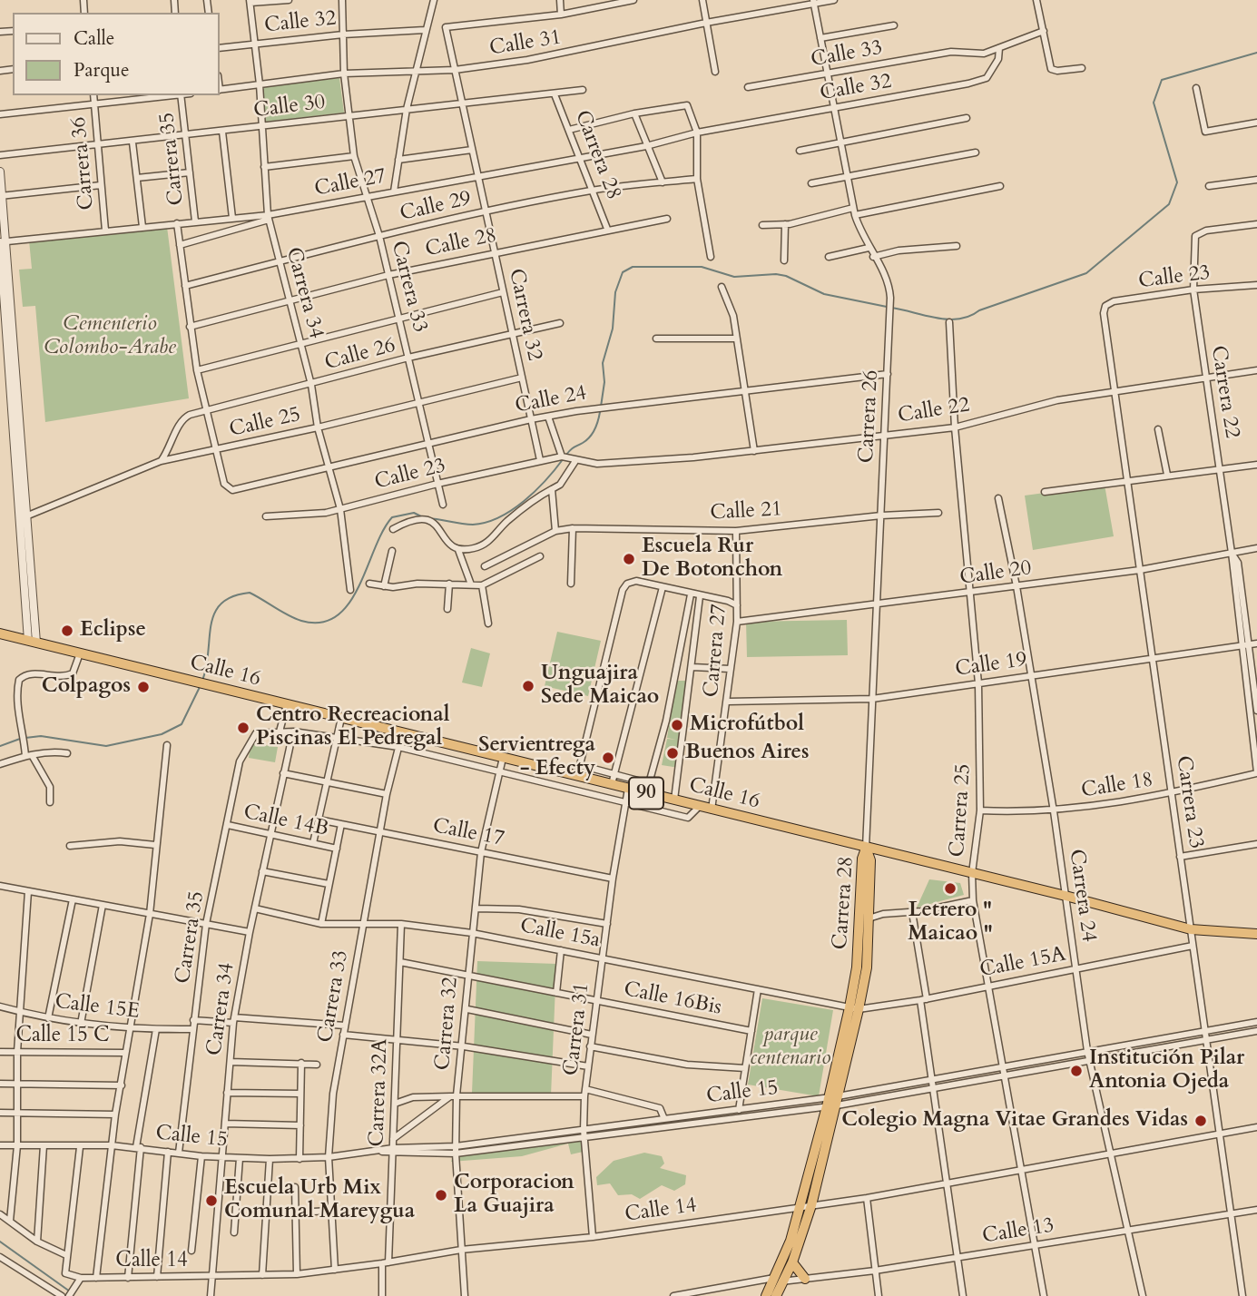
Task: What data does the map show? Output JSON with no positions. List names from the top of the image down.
{
  "streets": {
    "highway": ["Carrera 28", "Calle 16", "90"],
    "street": [
      "Calle 32",
      "Calle 31",
      "Calle 33",
      "Calle 30",
      "Carrera 35",
      "Carrera 36",
      "Calle 27",
      "Calle 29",
      "Calle 28",
      "Calle 23",
      "Carrera 33",
      "Carrera 34",
      "Carrera 32",
      "Calle 26",
      "Carrera 22",
      "Calle 24",
      "Calle 22",
      "Carrera 26",
      "Calle 25",
      "Calle 21",
      "Calle 20",
      "Carrera 27",
      "Calle 19",
      "Calle 18",
      "Carrera 23",
      "Carrera 25",
      "Calle 14B",
      "Calle 17",
      "Carrera 24",
      "Calle 15a",
      "Calle 15A",
      "Calle 16Bis",
      "Calle 15E",
      "Carrera 31",
      "Calle 15 C",
      "Carrera 32A",
      "Calle 15",
      "Calle 14",
      "Calle 13"
    ]
  },
  "crossings": [
    ["Calle 32", "Calle 33"],
    ["Calle 32", "Calle 27"],
    ["Calle 32", "Carrera 33"],
    ["Calle 32", "Carrera 34"],
    ["Calle 32", "Carrera 26"],
    ["Calle 31", "Carrera 33"],
    ["Calle 31", "Carrera 34"],
    ["Calle 31", "Carrera 32"],
    ["Calle 31", "Carrera 26"],
    ["Calle 33", "Carrera 26"],
    ["Calle 30", "Carrera 28"],
    ["Calle 30", "Carrera 35"],
    ["Calle 30", "Carrera 36"],
    ["Calle 30", "Carrera 33"],
    ["Calle 30", "Carrera 34"],
    ["Calle 30", "Carrera 32"],
    ["Carrera 28", "Calle 27"],
    ["Carrera 28", "Calle 29"],
    ["Carrera 28", "Calle 28"],
    ["Carrera 28", "Carrera 26"],
    ["Carrera 28", "Calle 16"],
    ["Carrera 28", "Calle 15a"],
    ["Carrera 28", "Calle 15A"],
    ["Carrera 28", "Calle 15"],
    ["Carrera 28", "Calle 14"],
    ["Carrera 28", "Calle 13"],
    ["Carrera 35", "Calle 27"],
    ["Carrera 35", "Calle 14B"],
    ["Carrera 35", "Calle 15E"],
    ["Carrera 35", "Calle 15"],
    ["Carrera 36", "Calle 27"],
    ["Calle 27", "Carrera 33"],
    ["Calle 27", "Carrera 34"],
    ["Calle 27", "Carrera 32"],
    ["Calle 29", "Carrera 33"],
    ["Calle 29", "Carrera 34"],
    ["Calle 29", "Carrera 32"],
    ["Calle 28", "Carrera 33"],
    ["Calle 28", "Carrera 34"],
    ["Calle 28", "Carrera 32"],
    ["Calle 23", "Carrera 33"],
    ["Calle 23", "Carrera 34"],
    ["Calle 23", "Carrera 32"],
    ["Calle 23", "Carrera 22"],
    ["Calle 23", "Calle 22"],
    ["Calle 23", "Carrera 23"],
    ["Carrera 33", "Calle 26"],
    ["Carrera 33", "Calle 24"],
    ["Carrera 33", "Calle 25"],
    ["Carrera 33", "Calle 16"],
    ["Carrera 33", "Calle 17"],
    ["Carrera 33", "Calle 15a"],
    ["Carrera 33", "Calle 15"],
    ["Carrera 33", "Calle 14"],
    ["Carrera 34", "Calle 26"],
    ["Carrera 34", "Calle 24"],
    ["Carrera 34", "Calle 25"],
    ["Carrera 34", "Calle 14B"],
    ["Carrera 34", "Calle 15a"],
    ["Carrera 34", "Calle 15"],
    ["Carrera 34", "Calle 14"],
    ["Carrera 32", "Calle 26"],
    ["Carrera 32", "Calle 24"],
    ["Carrera 32", "Calle 25"],
    ["Carrera 32", "Calle 16"],
    ["Carrera 32", "Calle 17"],
    ["Carrera 32", "Calle 15a"],
    ["Carrera 32", "Calle 16Bis"],
    ["Carrera 32", "Calle 15"],
    ["Carrera 32", "Calle 14"],
    ["Calle 26", "Calle 25"],
    ["Carrera 22", "Calle 22"],
    ["Carrera 22", "Calle 20"],
    ["Carrera 22", "Calle 19"],
    ["Carrera 22", "Calle 18"],
    ["Calle 24", "Carrera 26"],
    ["Calle 24", "Calle 25"],
    ["Calle 22", "Carrera 26"],
    ["Calle 22", "Carrera 23"],
    ["Calle 22", "Carrera 25"],
    ["Carrera 26", "Calle 21"],
    ["Carrera 26", "Calle 20"],
    ["Carrera 26", "Calle 19"],
    ["Carrera 26", "Calle 16"],
    ["Calle 21", "Carrera 27"],
    ["Calle 20", "Carrera 27"],
    ["Calle 20", "Carrera 23"],
    ["Calle 20", "Carrera 25"],
    ["Calle 20", "Carrera 24"],
    ["Carrera 27", "Calle 19"],
    ["Carrera 27", "Calle 16"],
    ["Calle 19", "Carrera 23"],
    ["Calle 19", "Carrera 25"],
    ["Calle 19", "Carrera 24"],
    ["Calle 16", "90"],
    ["Calle 16", "Carrera 23"],
    ["Calle 16", "Carrera 25"],
    ["Calle 16", "Carrera 24"],
    ["Calle 16", "Carrera 31"],
    ["Calle 18", "Carrera 23"],
    ["Calle 18", "Carrera 25"],
    ["Calle 18", "Carrera 24"],
    ["Carrera 23", "Calle 15A"],
    ["Carrera 23", "Calle 15"],
    ["Carrera 23", "Calle 14"],
    ["Carrera 23", "Calle 13"],
    ["Carrera 25", "Calle 15A"],
    ["Carrera 25", "Calle 15"],
    ["Carrera 25", "Calle 14"],
    ["Carrera 25", "Calle 13"],
    ["Calle 17", "Carrera 31"],
    ["Carrera 24", "Calle 15A"],
    ["Carrera 24", "Calle 15"],
    ["Carrera 24", "Calle 14"],
    ["Carrera 24", "Calle 13"],
    ["Calle 15a", "Calle 15A"],
    ["Calle 15a", "Carrera 31"],
    ["Calle 15a", "Carrera 32A"],
    ["Calle 16Bis", "Carrera 31"],
    ["Calle 16Bis", "Carrera 32A"],
    ["Carrera 31", "Calle 15"],
    ["Carrera 31", "Calle 14"],
    ["Carrera 32A", "Calle 15"],
    ["Carrera 32A", "Calle 14"]
  ],
  "parks": ["Cementerio Colombo-Arabe", "parque centenario"],
  "places": [
    "Escuela Rur De Botonchon",
    "Eclipse",
    "Unguajira Sede Maicao",
    "Colpagos",
    "Microfútbol",
    "Centro Recreacional Piscinas El Pedregal",
    "Buenos Aires",
    "Servientrega - Efecty",
    "Letrero \" Maicao \"",
    "Institución Pilar Antonia Ojeda",
    "Colegio Magna Vitae Grandes Vidas",
    "Corporacion La Guajira",
    "Escuela Urb Mix Comunal Mareygua"
  ],
  "legend": ["Calle", "Parque"]
}
